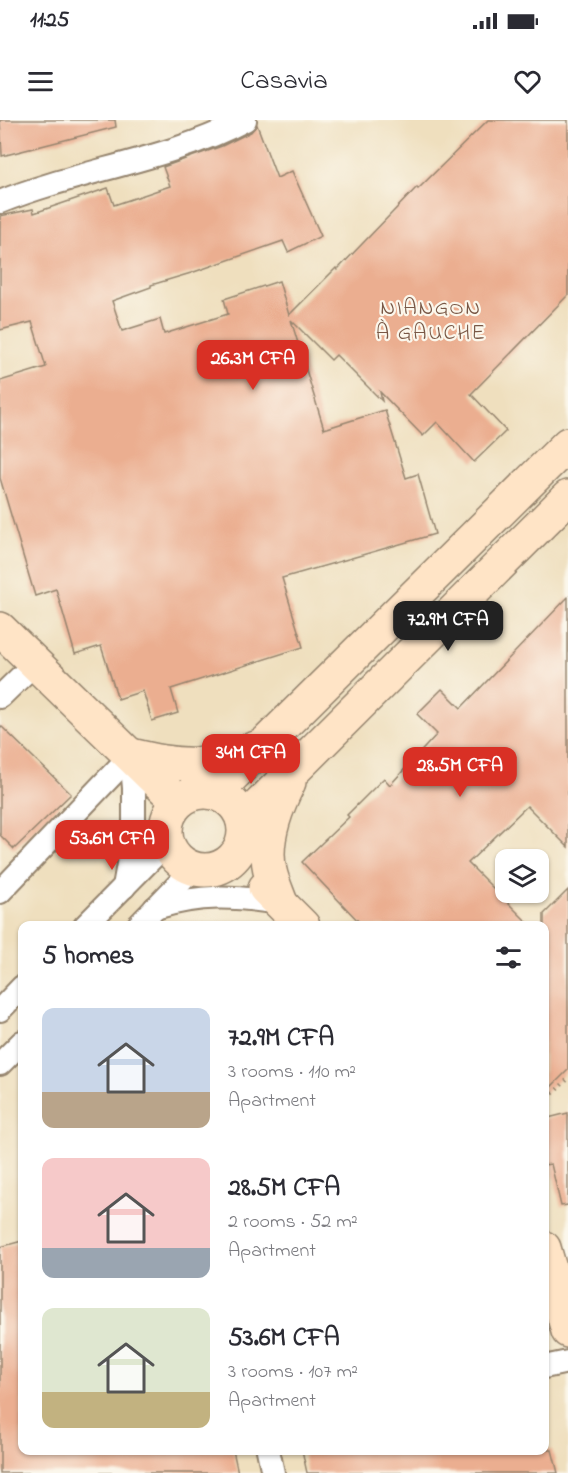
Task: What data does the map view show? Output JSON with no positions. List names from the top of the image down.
{
  "districts": ["NIANGON À GAUCHE"],
  "page": {
    "status": "11:25",
    "header": "Casavia",
    "price": [
      "26.3M CFA",
      "72.9M CFA",
      "34M CFA",
      "28.5M CFA",
      "53.6M CFA"
    ],
    "heading": "5 homes",
    "list": [
      {
        "name": "72.9M CFA",
        "note": "3 rooms · 110 m² · Apartment"
      },
      {
        "name": "28.5M CFA",
        "note": "2 rooms · 52 m² · Apartment"
      },
      {
        "name": "53.6M CFA",
        "note": "3 rooms · 107 m² · Apartment"
      }
    ]
  }
}
